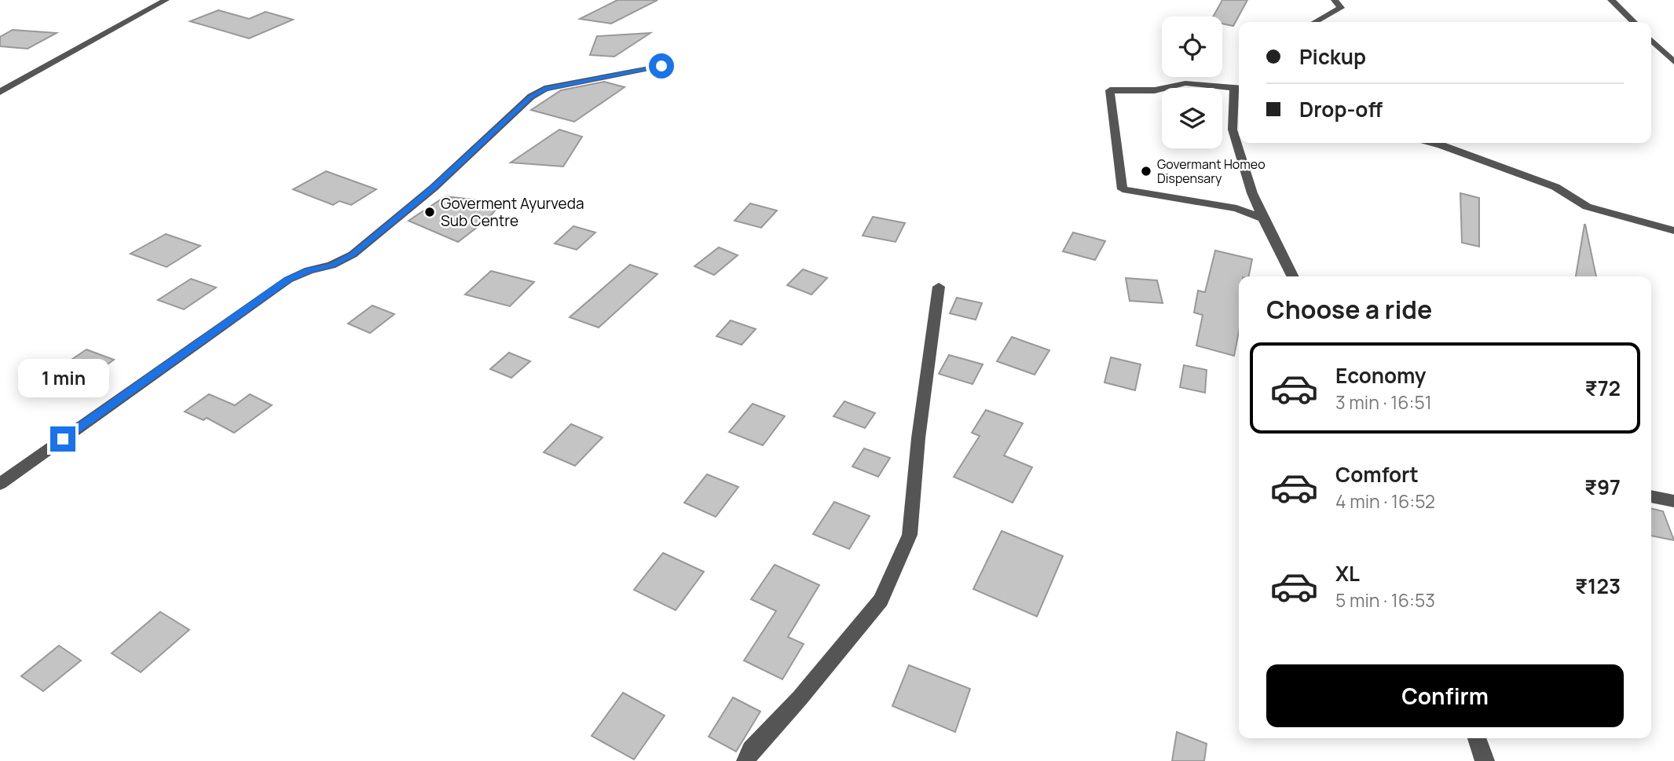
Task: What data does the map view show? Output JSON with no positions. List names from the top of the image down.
{
  "places": ["Govermant Homeo Dispensary", "Goverment Ayurveda Sub Centre"],
  "page": {
    "banner": ["Pickup", "Drop-off"],
    "heading": "Choose a ride",
    "list": [
      {
        "name": "Economy",
        "note": "3 min · 16:51",
        "value": "₹72"
      },
      {
        "name": "Comfort",
        "note": "4 min · 16:52",
        "value": "₹97"
      },
      {
        "name": "XL",
        "note": "5 min · 16:53",
        "value": "₹123"
      }
    ],
    "bubble": "1 min",
    "buttons": "Confirm"
  }
}
